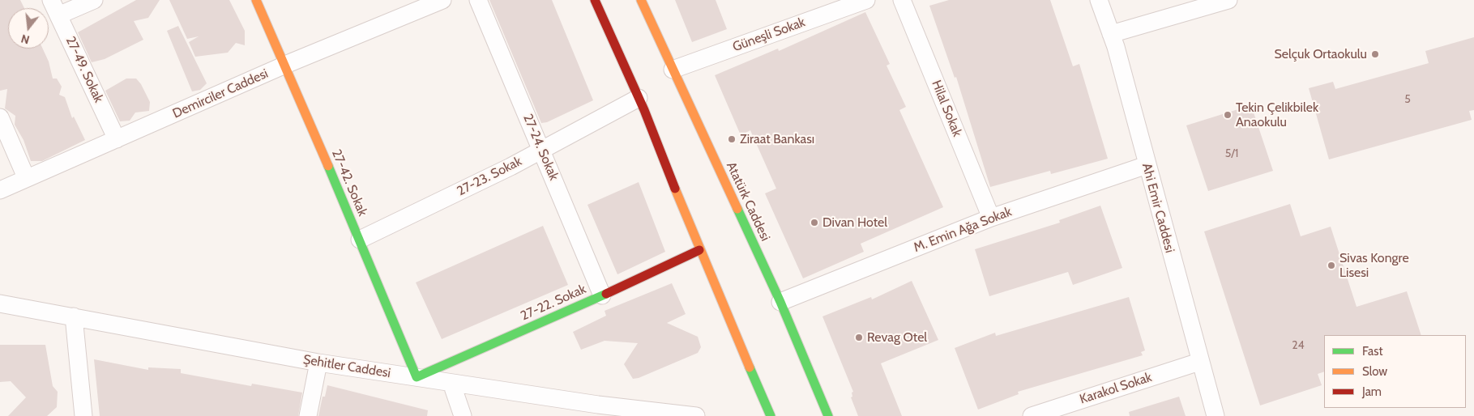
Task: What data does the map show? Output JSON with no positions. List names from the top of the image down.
{
  "streets": {
    "main road": ["27-42. Sokak", "Atatürk Caddesi", "27-22. Sokak"],
    "street": [
      "Güneşli Sokak",
      "27-49. Sokak",
      "Demirciler Caddesi",
      "Hilal Sokak",
      "27-24. Sokak",
      "27-23. Sokak",
      "Ahi Emir Caddesi",
      "M. Emin Ağa Sokak",
      "Şehitler Caddesi",
      "Karakol Sokak"
    ]
  },
  "crossings": [
    ["Güneşli Sokak", "Atatürk Caddesi"],
    ["27-49. Sokak", "Demirciler Caddesi"],
    ["Demirciler Caddesi", "27-42. Sokak"],
    ["Hilal Sokak", "M. Emin Ağa Sokak"],
    ["27-24. Sokak", "27-23. Sokak"],
    ["27-24. Sokak", "27-22. Sokak"],
    ["27-23. Sokak", "27-42. Sokak"],
    ["27-42. Sokak", "27-22. Sokak"],
    ["27-42. Sokak", "Şehitler Caddesi"],
    ["Atatürk Caddesi", "M. Emin Ağa Sokak"],
    ["Ahi Emir Caddesi", "M. Emin Ağa Sokak"],
    ["Ahi Emir Caddesi", "Karakol Sokak"],
    ["27-22. Sokak", "Şehitler Caddesi"]
  ],
  "places": [
    "Selçuk Ortaokulu",
    "Tekin Çelikbilek Anaokulu",
    "Ziraat Bankası",
    "Divan Hotel",
    "Sivas Kongre Lisesi",
    "Revag Otel"
  ],
  "house_numbers": ["5", "5/1", "24"],
  "legend": ["Fast", "Slow", "Jam"],
  "north": "bottom"
}
